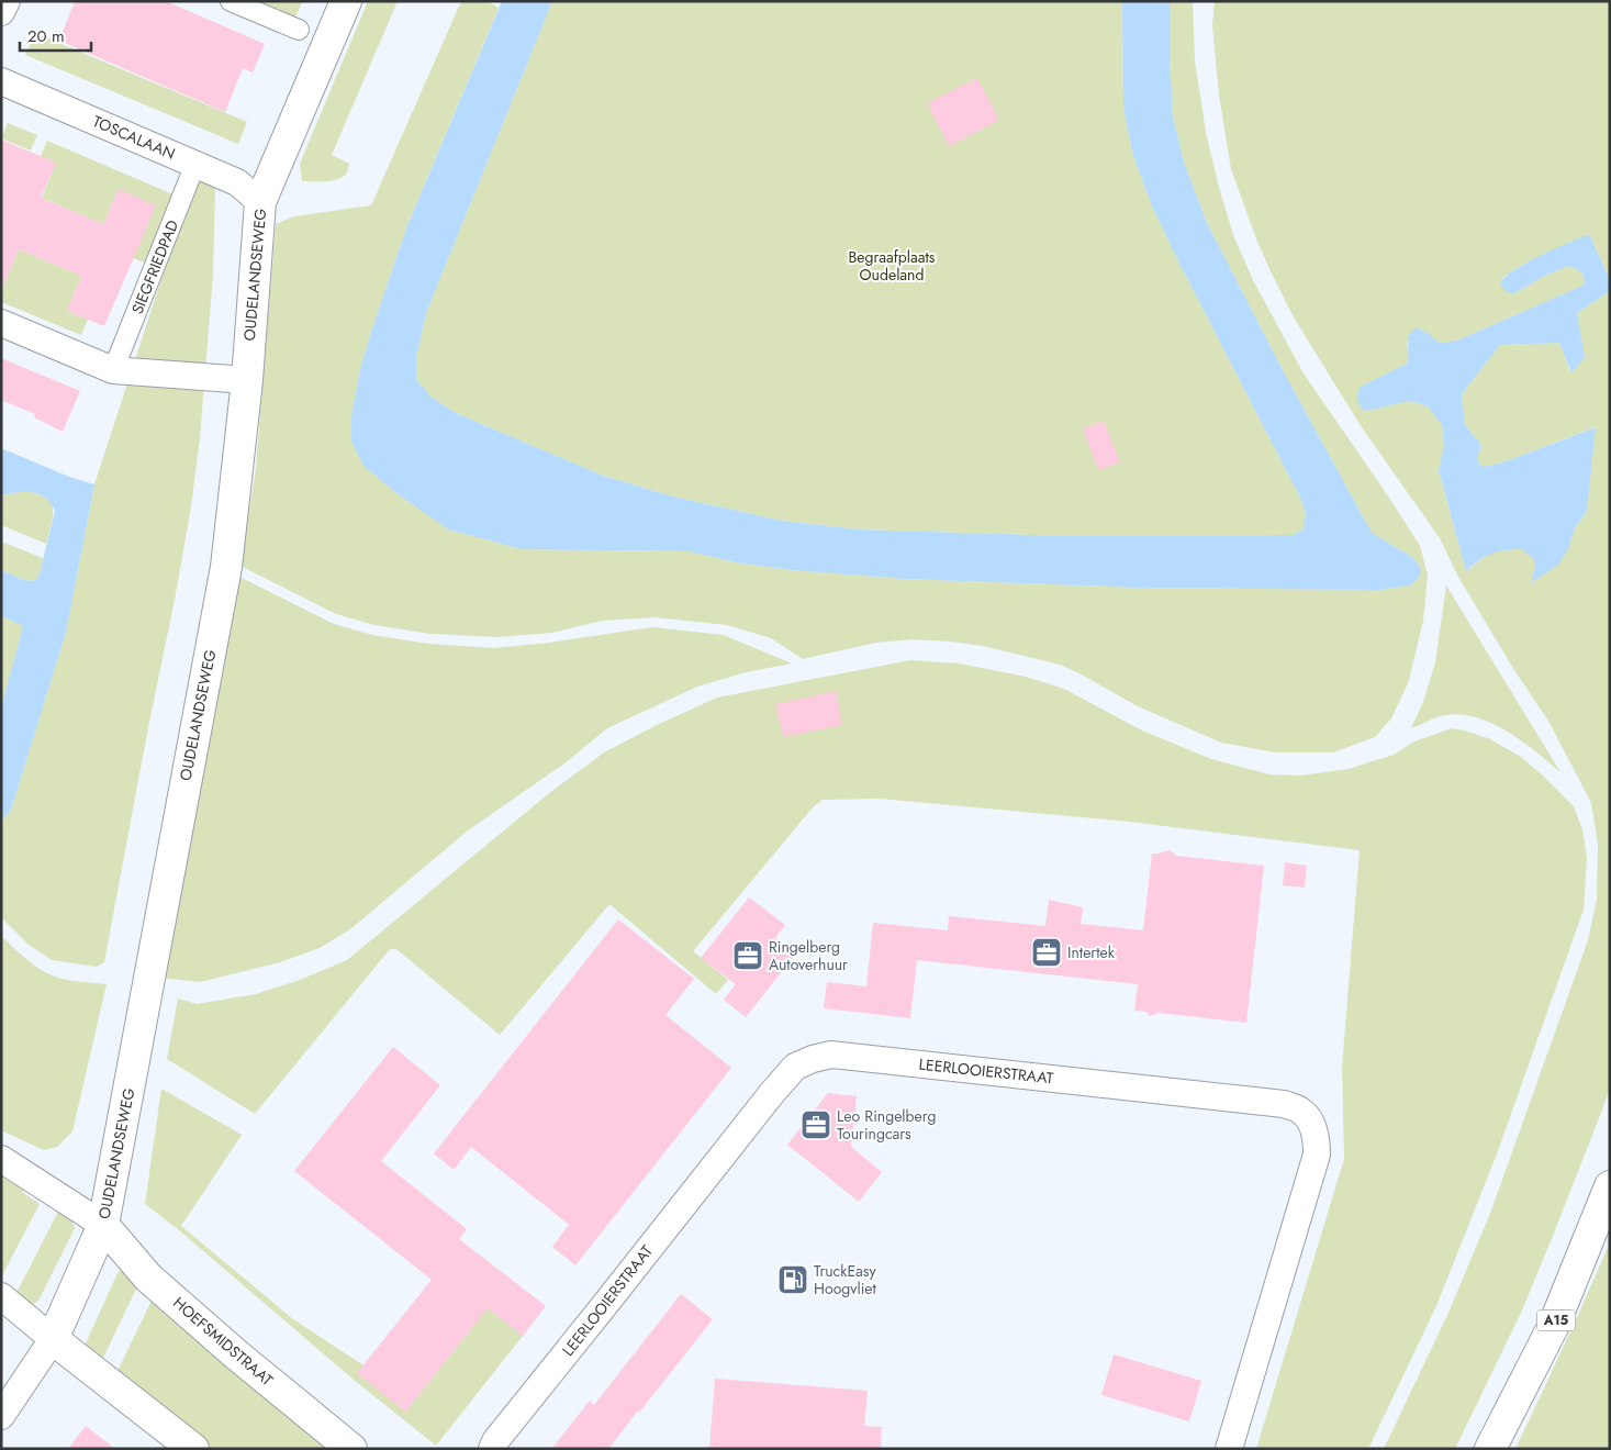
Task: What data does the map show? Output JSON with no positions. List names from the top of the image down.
{
  "streets": {
    "main road": ["OUDELANDSEWEG", "A15", "HOEFSMIDSTRAAT"],
    "street": ["TOSCALAAN", "SIEGFRIEDPAD", "LEERLOOIERSTRAAT"]
  },
  "crossings": [
    ["TOSCALAAN", "SIEGFRIEDPAD"],
    ["TOSCALAAN", "OUDELANDSEWEG"],
    ["OUDELANDSEWEG", "HOEFSMIDSTRAAT"]
  ],
  "parks": ["Begraafplaats Oudeland"],
  "places": {
    "office": ["Intertek", "Ringelberg Autoverhuur", "Leo Ringelberg Touringcars"],
    "fuel station": ["TruckEasy Hoogvliet"]
  },
  "scale_bar": "20 m"
}
